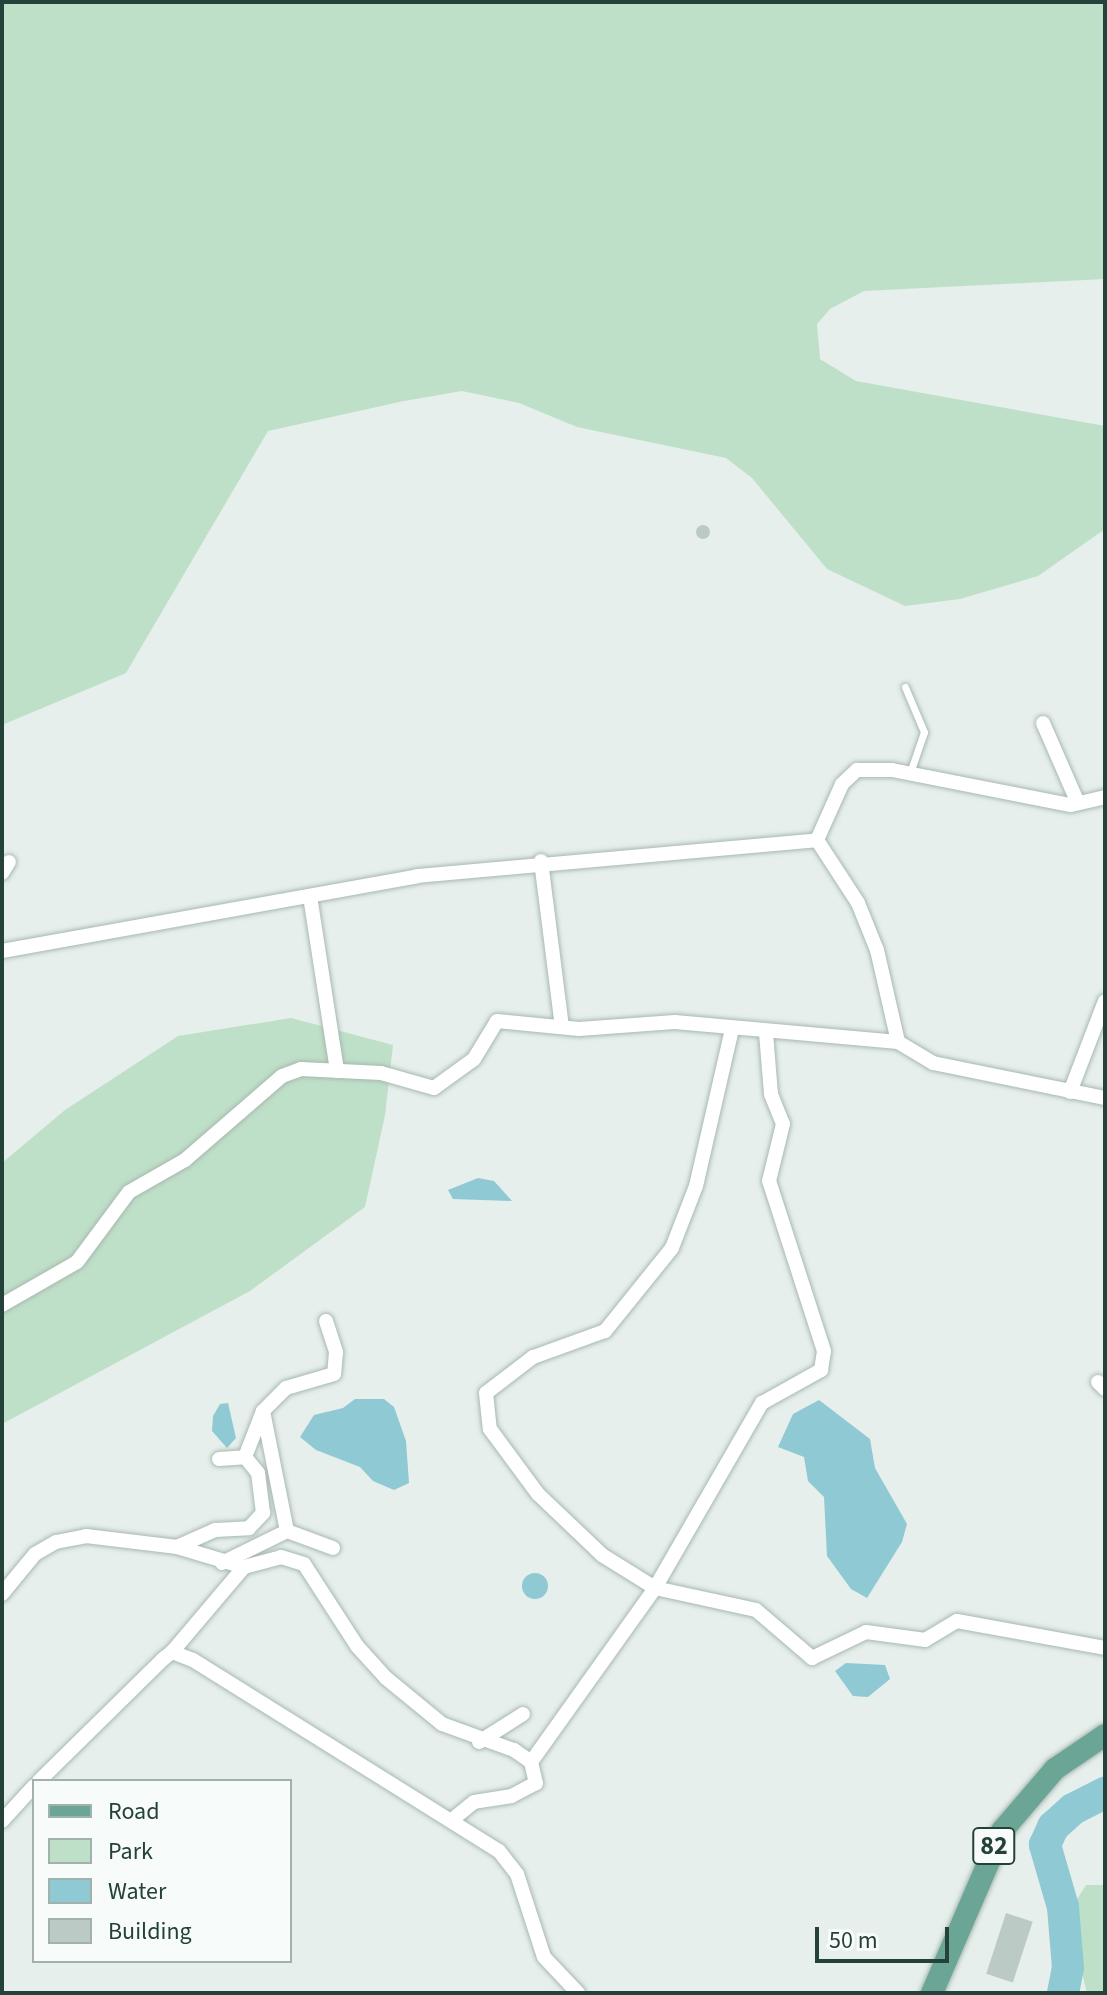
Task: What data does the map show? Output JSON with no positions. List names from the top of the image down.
{
  "streets": {
    "main road": ["82"]
  },
  "legend": [
    "Road",
    "Park",
    "Water",
    "Building"
  ],
  "scale_bar": "50 m"
}
